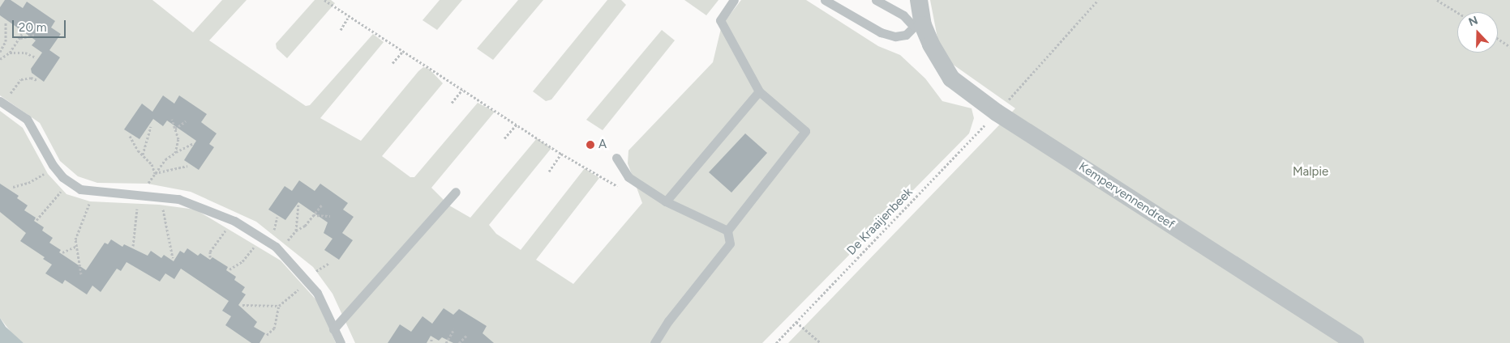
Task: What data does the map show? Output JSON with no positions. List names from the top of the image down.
{
  "streets": {
    "street": ["Kempervennendreef"],
    "path": ["De Kraaijenbeek"]
  },
  "crossings": [
    ["Kempervennendreef", "De Kraaijenbeek"]
  ],
  "parks": ["Malpie"],
  "places": ["A"],
  "scale_bar": "20 m",
  "north": "top"
}
